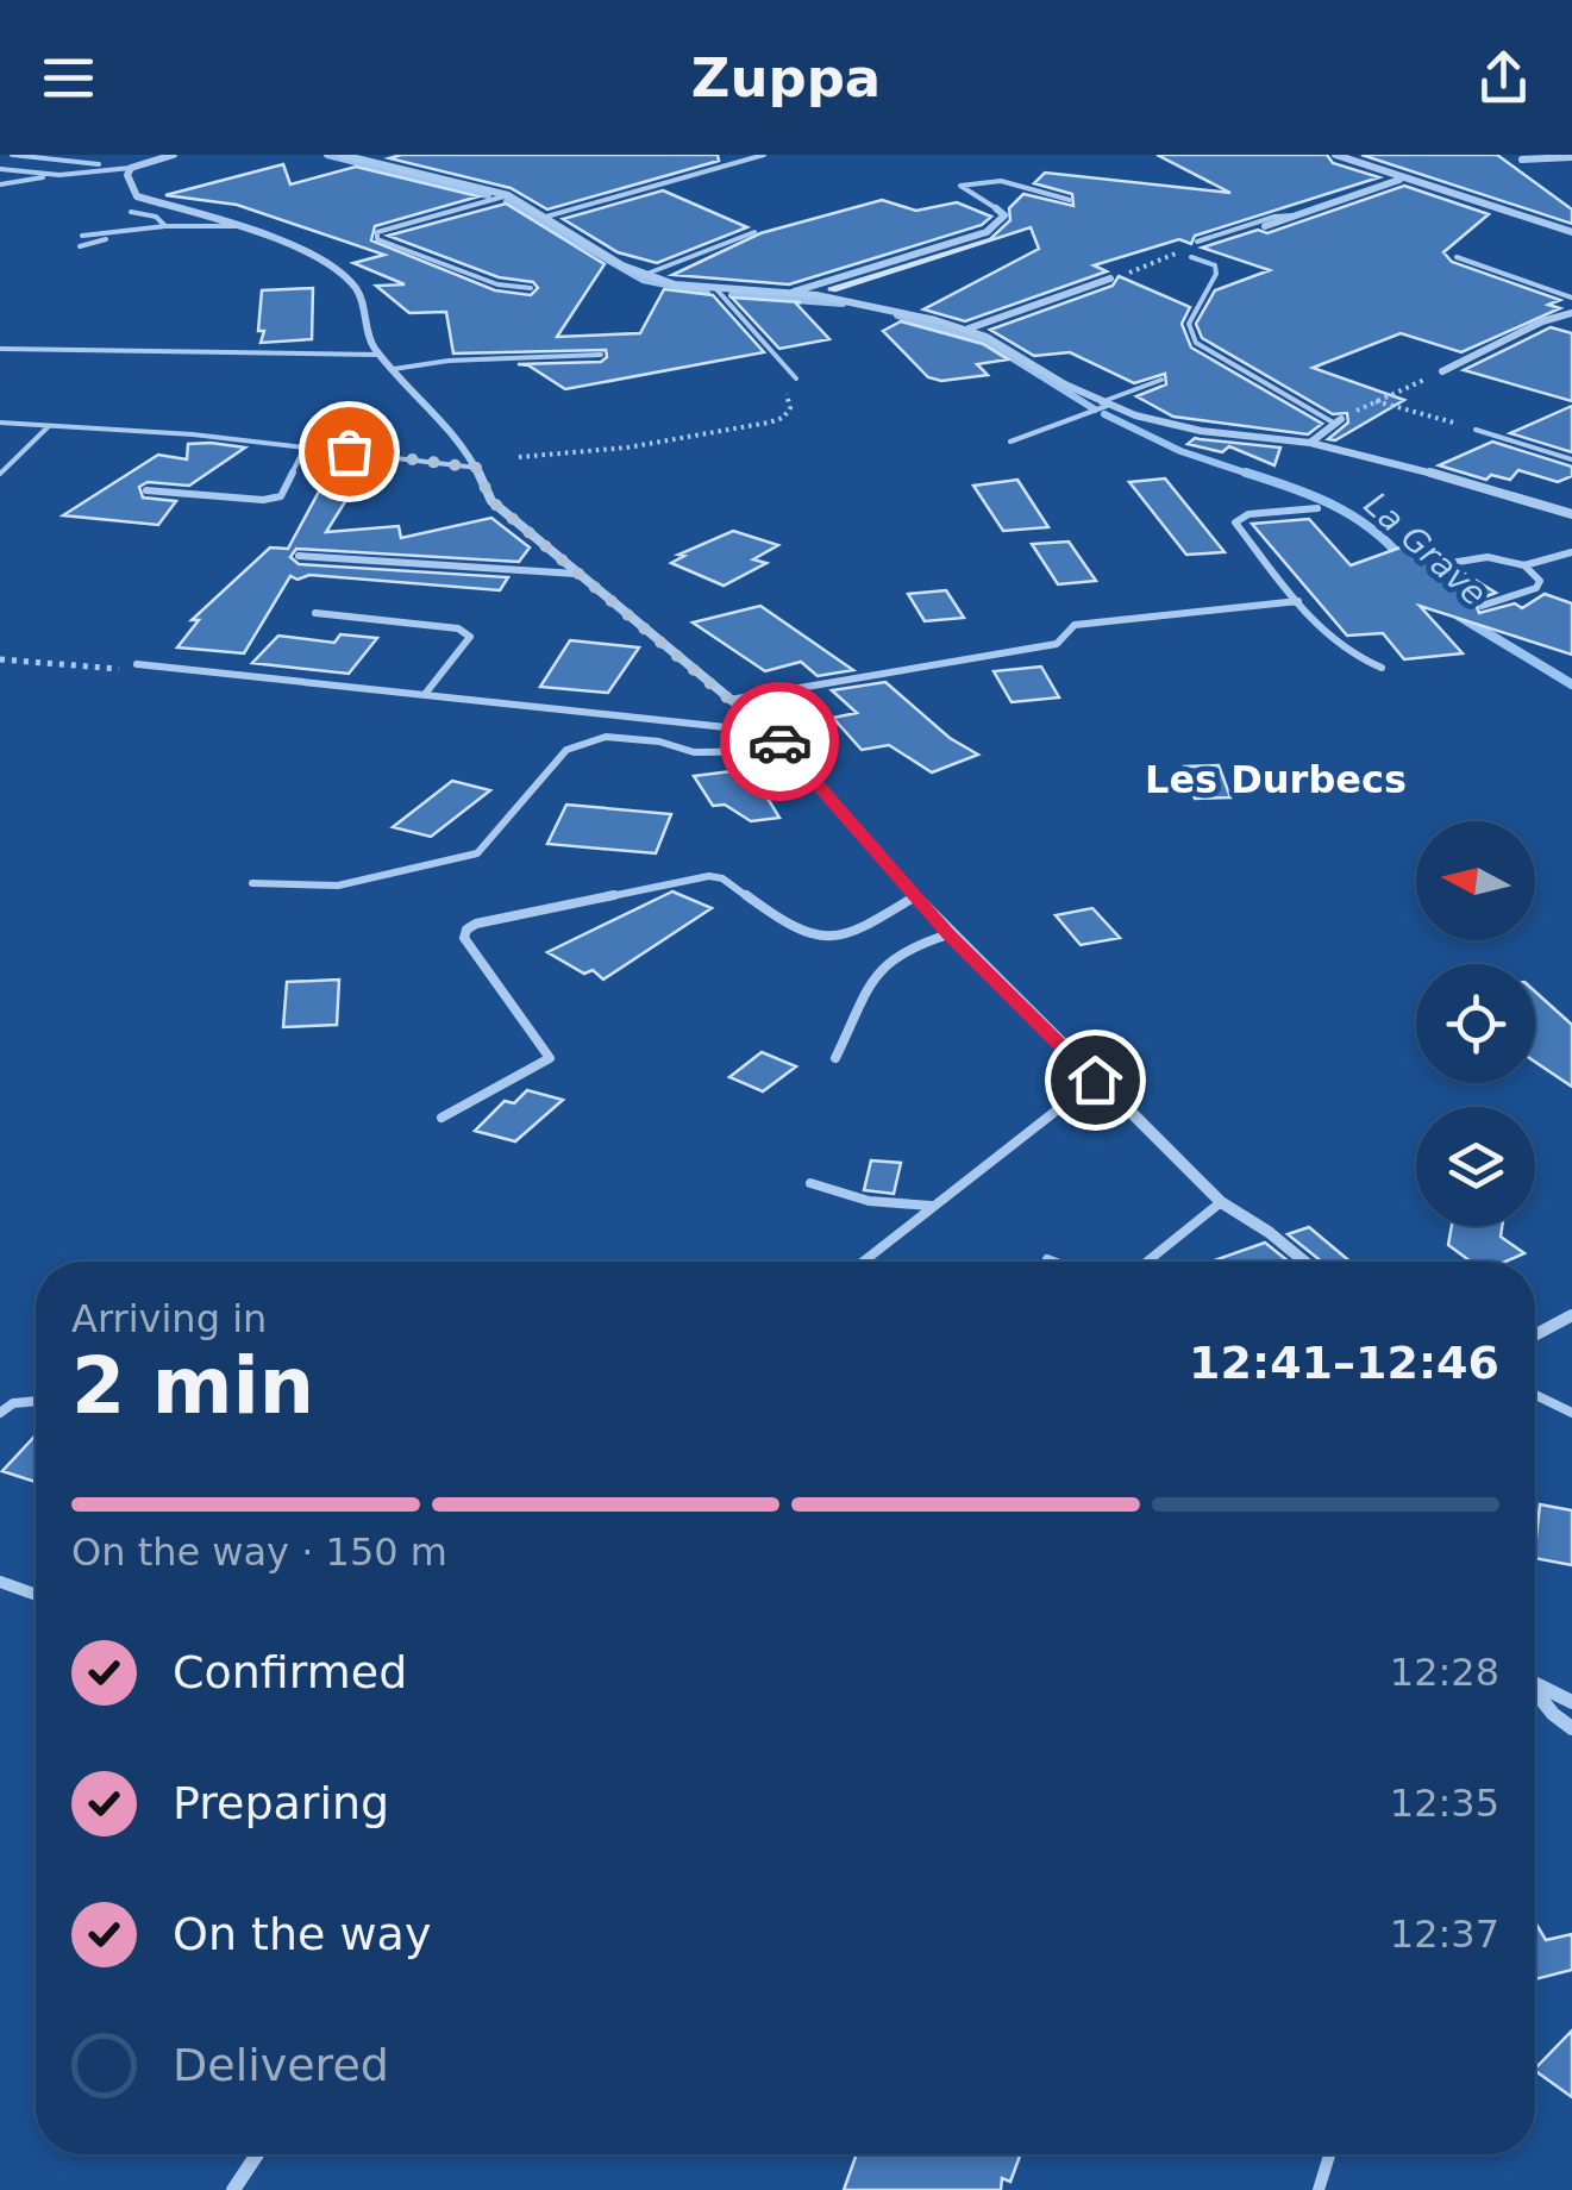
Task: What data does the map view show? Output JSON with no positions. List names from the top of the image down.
{
  "districts": ["Les Durbecs"],
  "water": ["La Grave"],
  "north": "left",
  "page": {
    "header": "Zuppa",
    "heading": ["2 min", "Arriving in", "12:41–12:46"],
    "bar": "On the way · 150 m",
    "list": [
      ["Confirmed", "12:28"],
      ["Preparing", "12:35"],
      ["On the way", "12:37"],
      "Delivered"
    ]
  }
}
